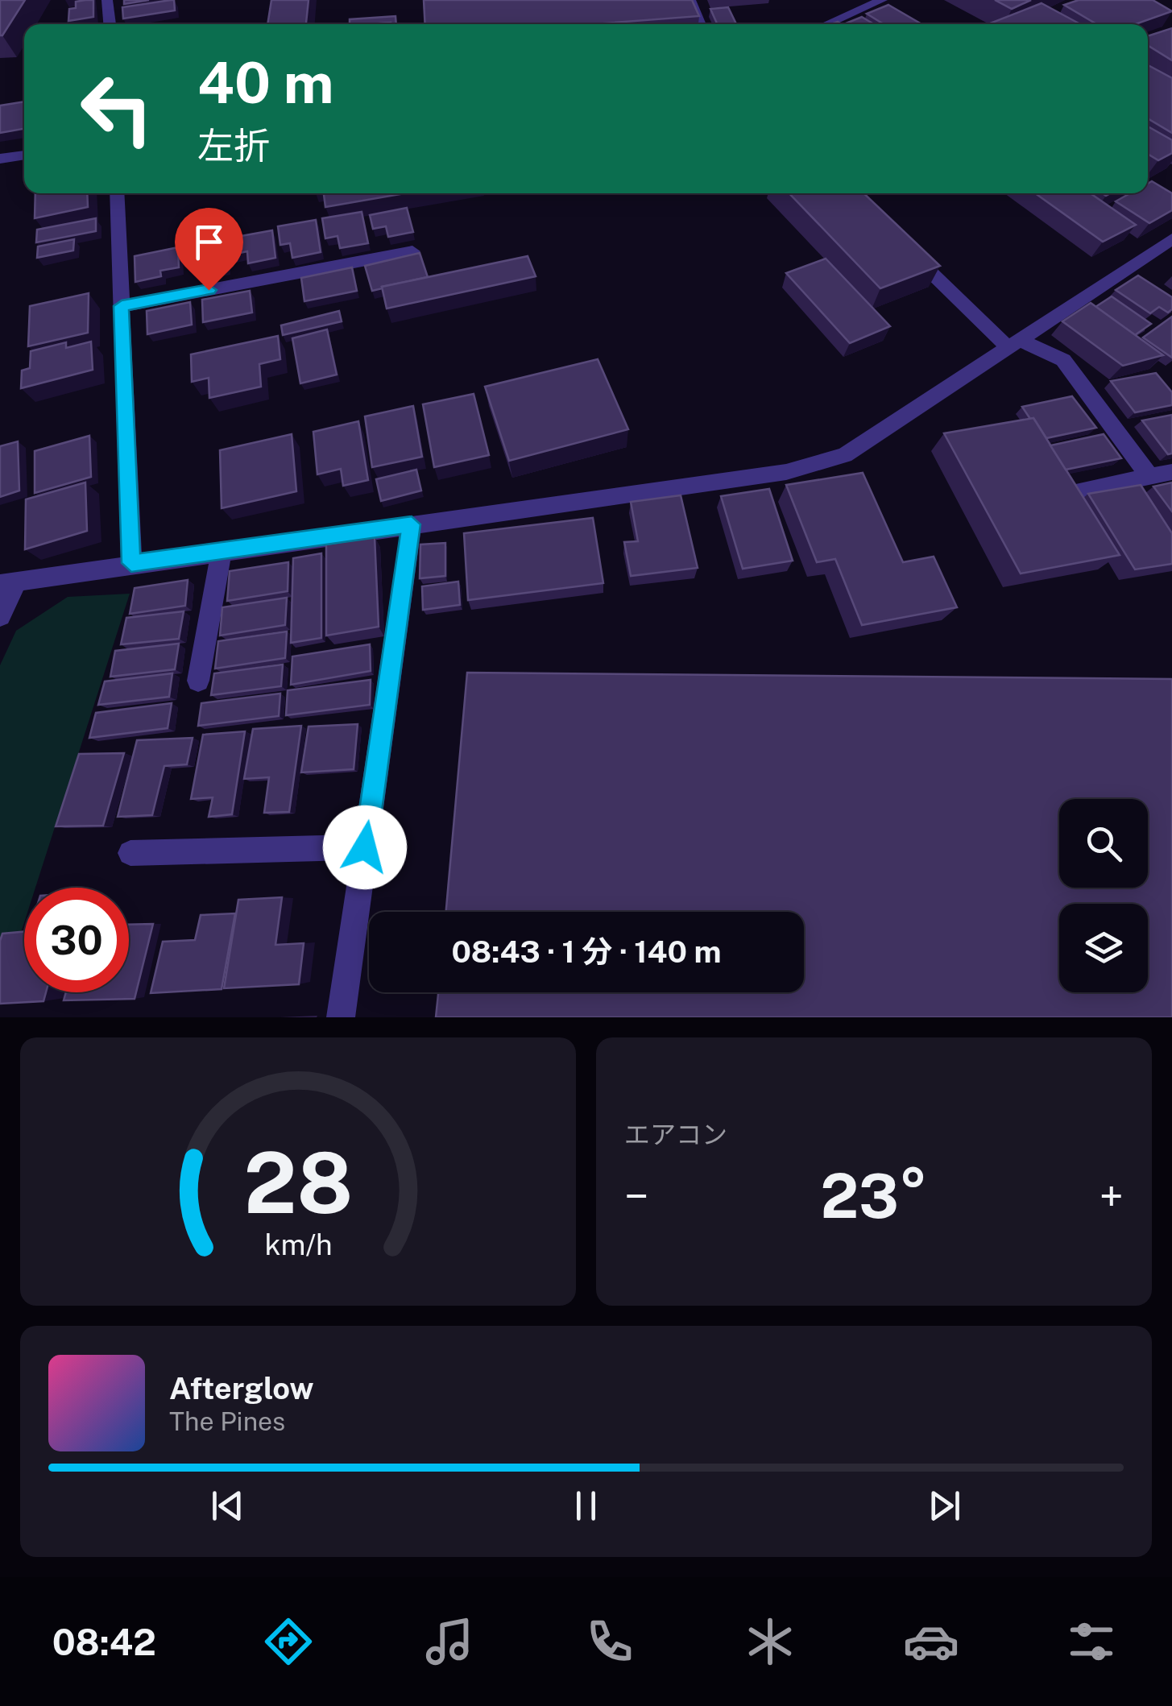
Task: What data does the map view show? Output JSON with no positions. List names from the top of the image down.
{
  "page": {
    "turn": ["40 m", "左折"],
    "limit": "30",
    "trip": "08:43 · 1 分 · 140 m",
    "tile": "エアコン",
    "heat": ["−", "23°", "+"],
    "song": ["Afterglow", "The Pines"],
    "tabs": "08:42",
    "gauge": ["28", "km/h"]
  }
}
